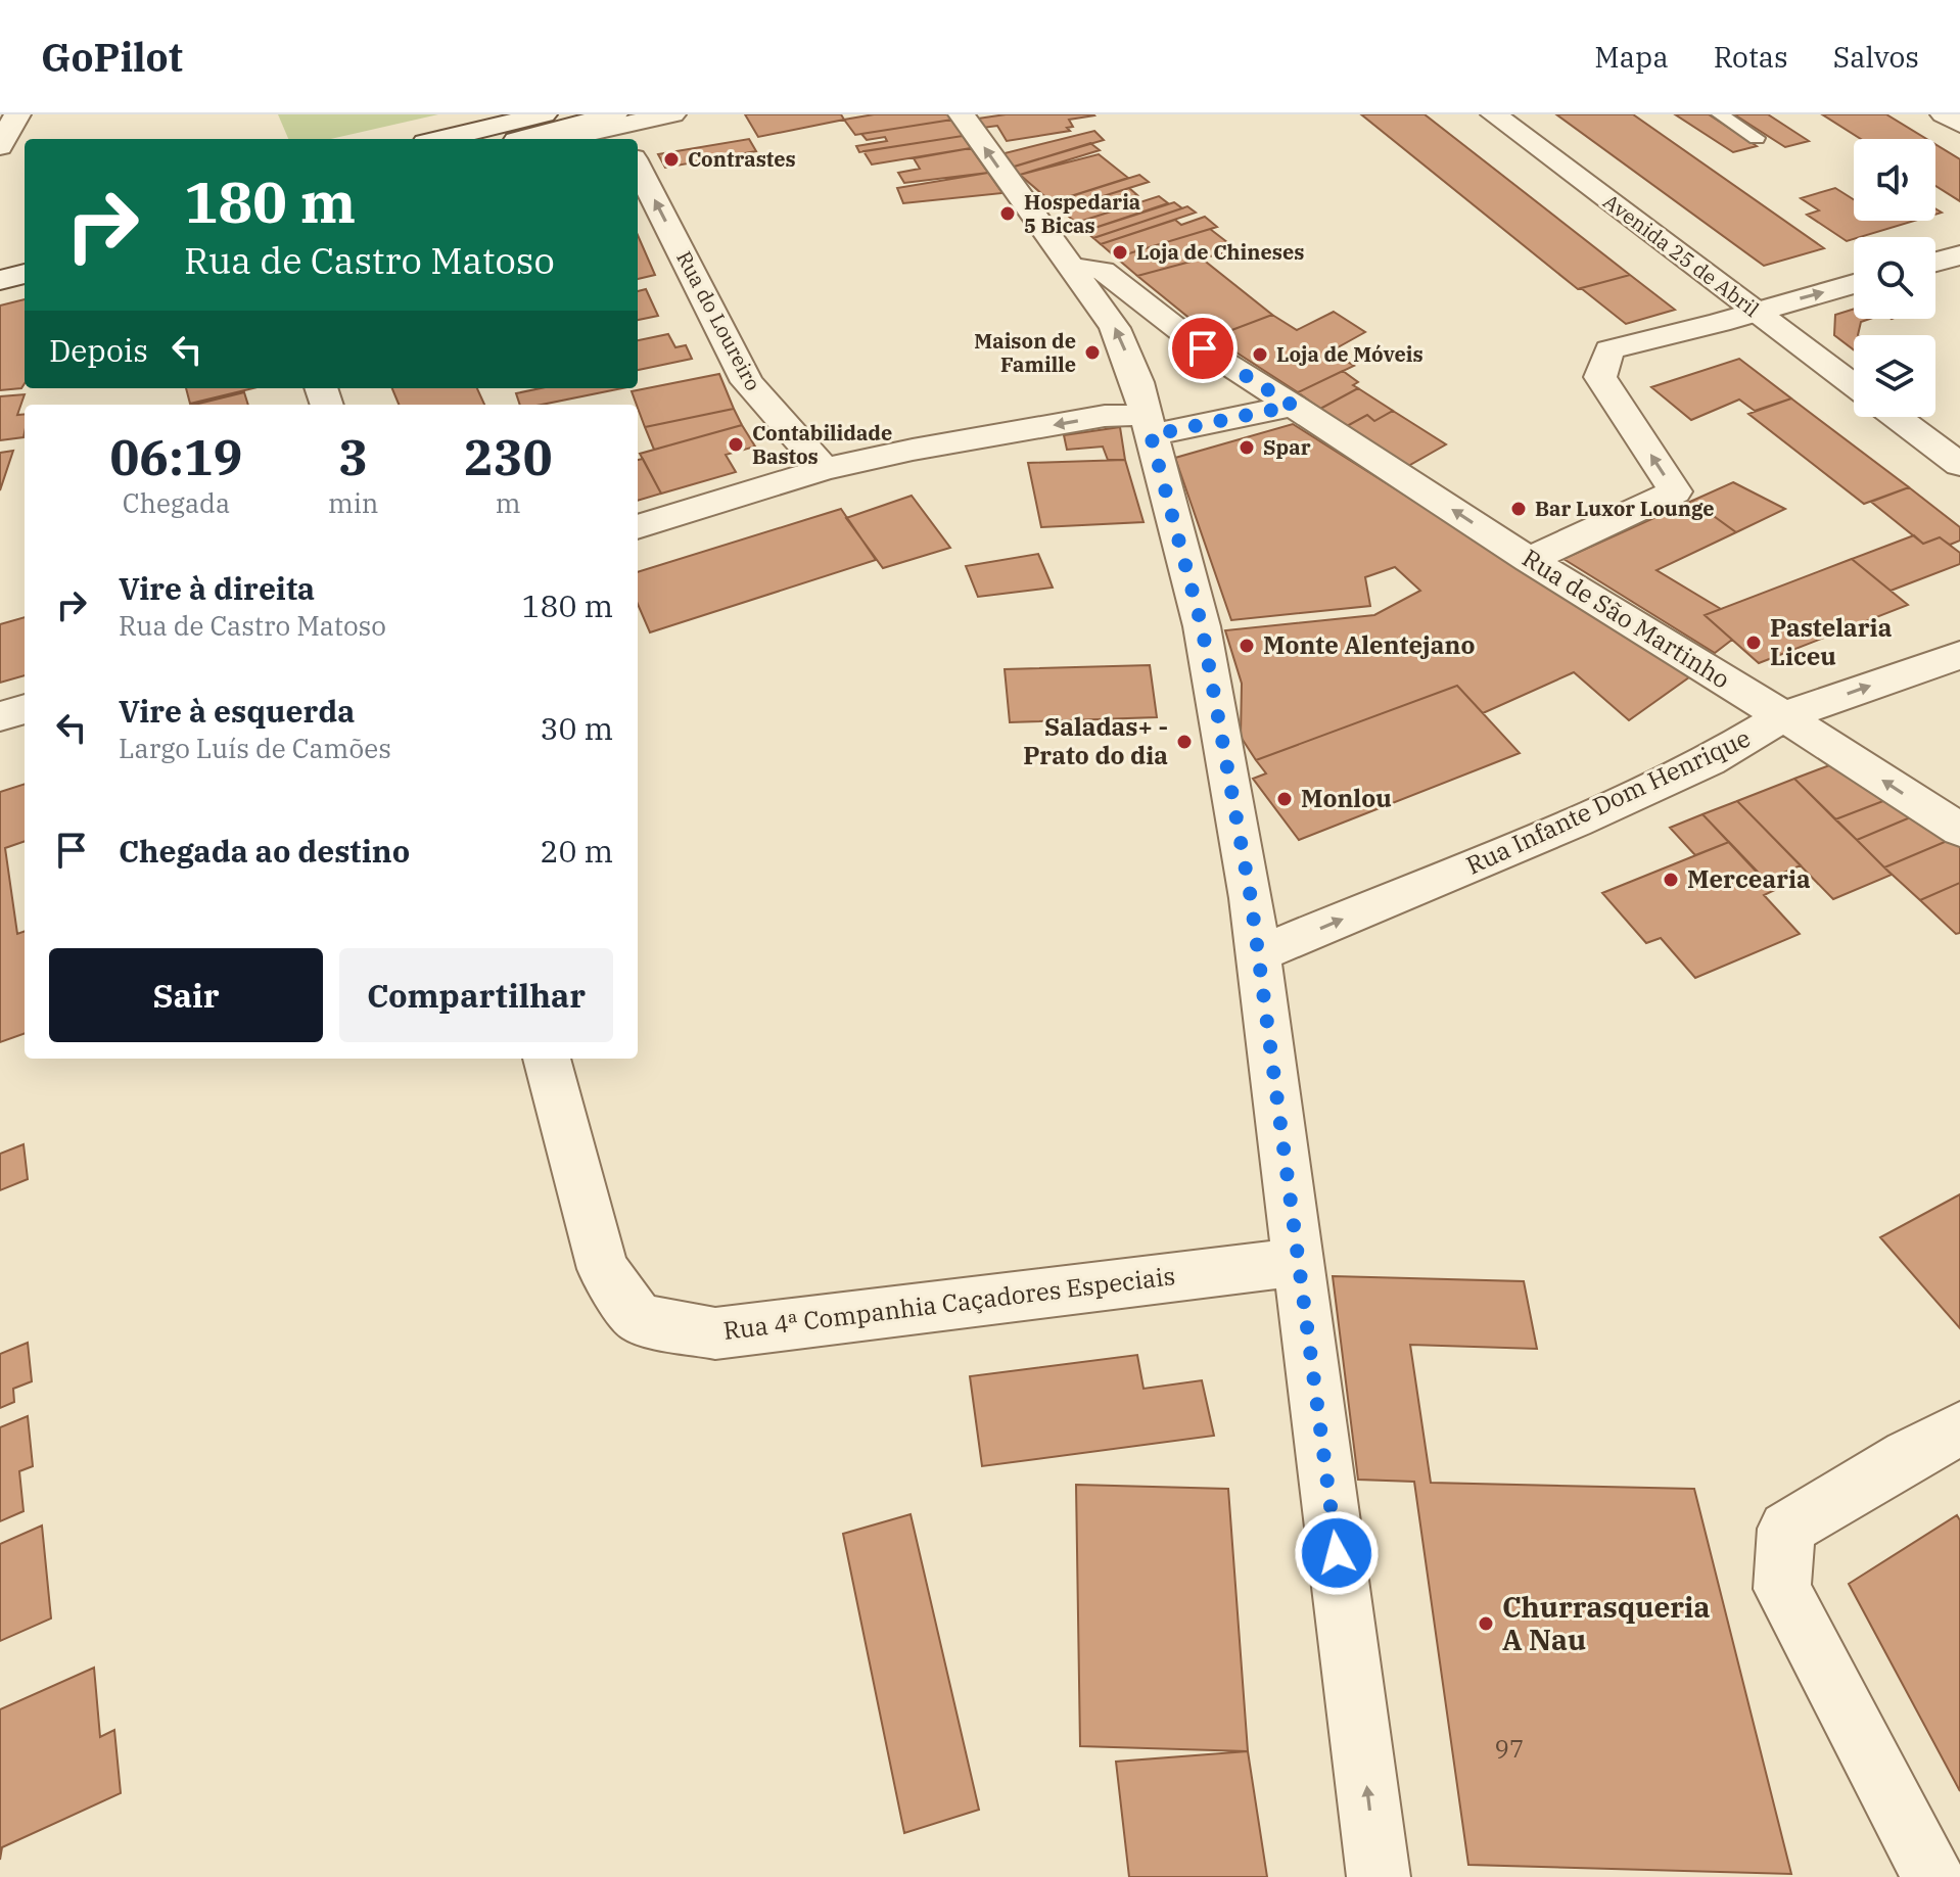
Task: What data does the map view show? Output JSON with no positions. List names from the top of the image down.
{
  "streets": {
    "street": [
      "Avenida 25 de Abril",
      "Rua do Loureiro",
      "Rua de São Martinho",
      "Rua Infante Dom Henrique",
      "Rua 4ª Companhia Caçadores Especiais"
    ]
  },
  "crossings": [
    ["Rua de São Martinho", "Rua Infante Dom Henrique"]
  ],
  "one_way": ["Rua de São Martinho", "Rua Infante Dom Henrique"],
  "places": [
    "Contrastes",
    "Hospedaria 5 Bicas",
    "Loja de Chineses",
    "Maison de Famille",
    "Loja de Móveis",
    "Contabilidade Bastos",
    "Spar",
    "Bar Luxor Lounge",
    "Pastelaria Liceu",
    "Monte Alentejano",
    "Saladas+ - Prato do dia",
    "Monlou",
    "Mercearia",
    "Churrasqueria A Nau"
  ],
  "house_numbers": ["97"],
  "page": {
    "header": "GoPilot",
    "nav": ["Mapa", "Rotas", "Salvos"],
    "turn": ["180 m", "Rua de Castro Matoso"],
    "then": "Depois",
    "eta": [
      "06:19",
      "Chegada",
      "3",
      "min",
      "230",
      "m"
    ],
    "list": [
      {
        "name": "Vire à direita",
        "note": "Rua de Castro Matoso",
        "value": "180 m"
      },
      {
        "name": "Vire à esquerda",
        "note": "Largo Luís de Camões",
        "value": "30 m"
      },
      {
        "name": "Chegada ao destino",
        "value": "20 m"
      }
    ],
    "buttons": ["Sair", "Compartilhar"]
  }
}
